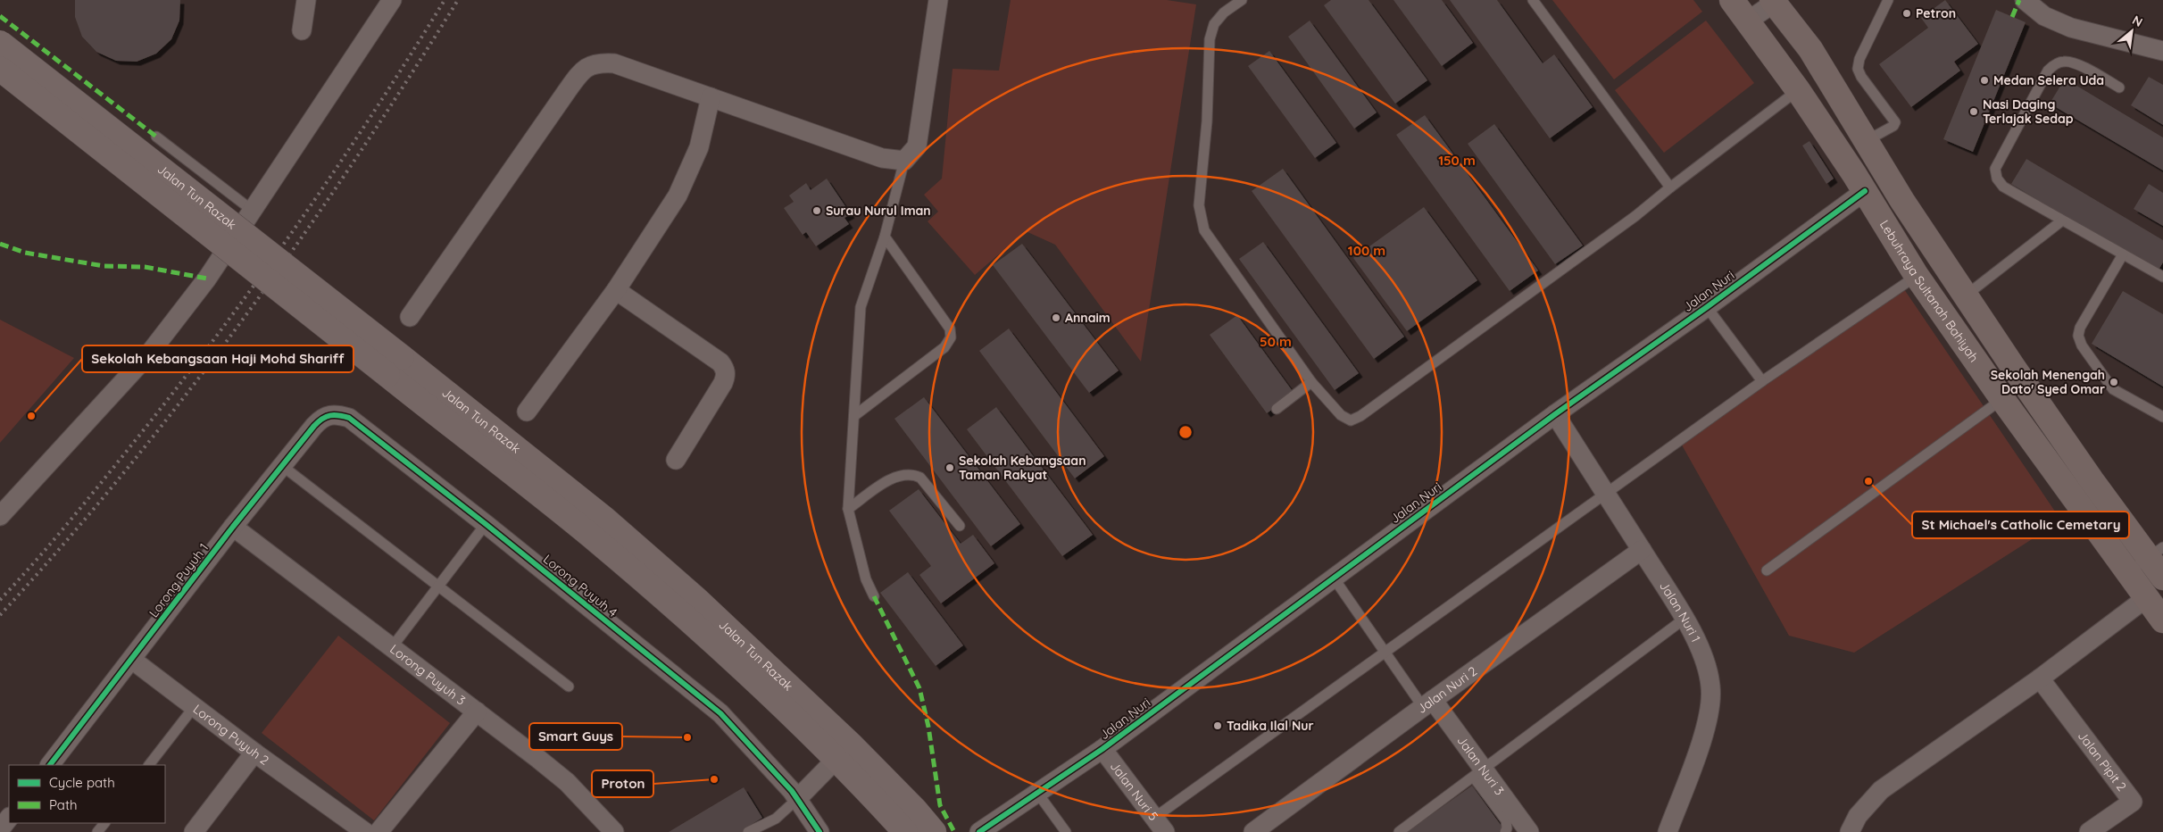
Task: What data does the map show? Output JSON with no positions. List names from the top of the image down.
{
  "streets": {
    "main road": ["Jalan Tun Razak", "Lebuhraya Sultanah Bahiyah"],
    "street": [
      "Jalan Nuri",
      "Lorong Puyuh 1",
      "Lorong Puyuh 4",
      "Jalan Nuri 1",
      "Lorong Puyuh 3",
      "Jalan Nuri 2",
      "Lorong Puyuh 2",
      "Jalan Pipit 2",
      "Jalan Nuri 3",
      "Jalan Nuri 5"
    ]
  },
  "crossings": [
    ["Lebuhraya Sultanah Bahiyah", "Jalan Nuri"],
    ["Jalan Nuri", "Jalan Nuri 1"],
    ["Jalan Nuri", "Jalan Nuri 5"],
    ["Lorong Puyuh 1", "Lorong Puyuh 4"],
    ["Lorong Puyuh 1", "Lorong Puyuh 3"],
    ["Lorong Puyuh 1", "Lorong Puyuh 2"],
    ["Jalan Nuri 1", "Jalan Nuri 2"],
    ["Jalan Nuri 2", "Jalan Nuri 3"]
  ],
  "places": [
    "Petron",
    "Medan Selera Uda",
    "Nasi Daging Terlajak Sedap",
    "Surau Nurul Iman",
    "Annaim",
    "Sekolah Menengah Dato' Syed Omar",
    "Sekolah Kebangsaan Haji Mohd Shariff",
    "Sekolah Kebangsaan Taman Rakyat",
    "St Michael's Catholic Cemetary",
    "Tadika Ilal Nur",
    "Smart Guys",
    "Proton"
  ],
  "legend": ["Cycle path", "Path"],
  "north": "top right",
  "rings": ["150 m", "100 m", "50 m"]
}
